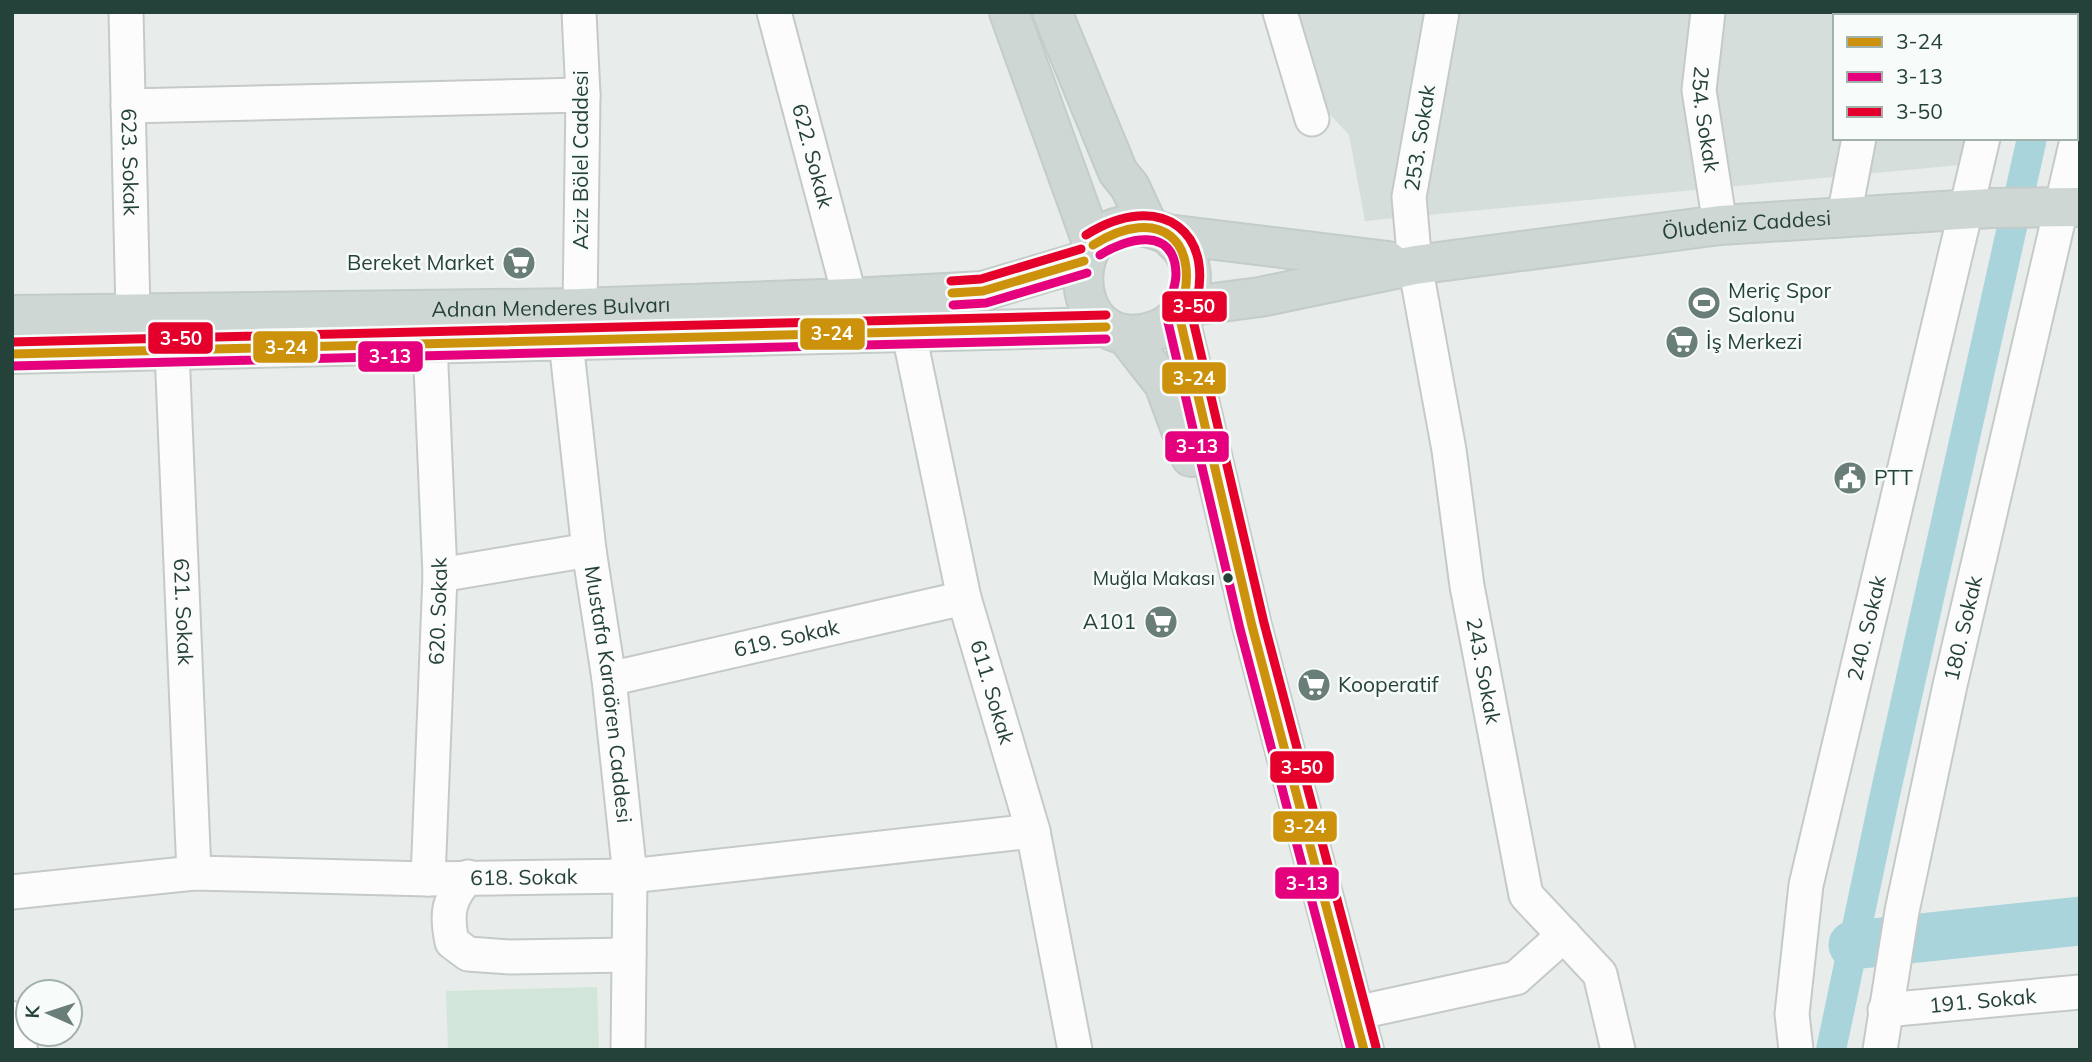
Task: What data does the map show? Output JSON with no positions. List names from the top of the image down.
{
  "streets": {
    "main road": ["Öludeniz Caddesi", "Adnan Menderes Bulvarı"],
    "street": [
      "254. Sokak",
      "253. Sokak",
      "622. Sokak",
      "Aziz Bölel Caddesi",
      "623. Sokak",
      "620. Sokak",
      "621. Sokak",
      "240. Sokak",
      "180. Sokak",
      "619. Sokak",
      "243. Sokak",
      "611. Sokak",
      "Mustafa Karaören Caddesi",
      "618. Sokak",
      "191. Sokak"
    ]
  },
  "crossings": [
    ["254. Sokak", "Öludeniz Caddesi"],
    ["253. Sokak", "Öludeniz Caddesi"],
    ["253. Sokak", "Adnan Menderes Bulvarı"],
    ["253. Sokak", "243. Sokak"],
    ["622. Sokak", "Adnan Menderes Bulvarı"],
    ["Aziz Bölel Caddesi", "Adnan Menderes Bulvarı"],
    ["Aziz Bölel Caddesi", "Mustafa Karaören Caddesi"],
    ["623. Sokak", "Adnan Menderes Bulvarı"],
    ["Öludeniz Caddesi", "Adnan Menderes Bulvarı"],
    ["Öludeniz Caddesi", "240. Sokak"],
    ["Öludeniz Caddesi", "180. Sokak"],
    ["Öludeniz Caddesi", "243. Sokak"],
    ["Adnan Menderes Bulvarı", "620. Sokak"],
    ["Adnan Menderes Bulvarı", "621. Sokak"],
    ["Adnan Menderes Bulvarı", "243. Sokak"],
    ["Adnan Menderes Bulvarı", "611. Sokak"],
    ["Adnan Menderes Bulvarı", "Mustafa Karaören Caddesi"],
    ["620. Sokak", "618. Sokak"],
    ["621. Sokak", "618. Sokak"],
    ["180. Sokak", "191. Sokak"],
    ["619. Sokak", "611. Sokak"],
    ["619. Sokak", "Mustafa Karaören Caddesi"],
    ["611. Sokak", "618. Sokak"],
    ["Mustafa Karaören Caddesi", "618. Sokak"]
  ],
  "places": {
    "supermarket": [
      "Bereket Market",
      "İş Merkezi",
      "A101",
      "Kooperatif"
    ],
    "sports": ["Meriç Spor Salonu"],
    "public building": ["PTT"],
    "other": ["Muğla Makası"]
  },
  "lines": ["transit line 3-50", "transit line 3-24", "transit line 3-13"],
  "legend": ["3-24", "3-13", "3-50"],
  "north": "left"
}
